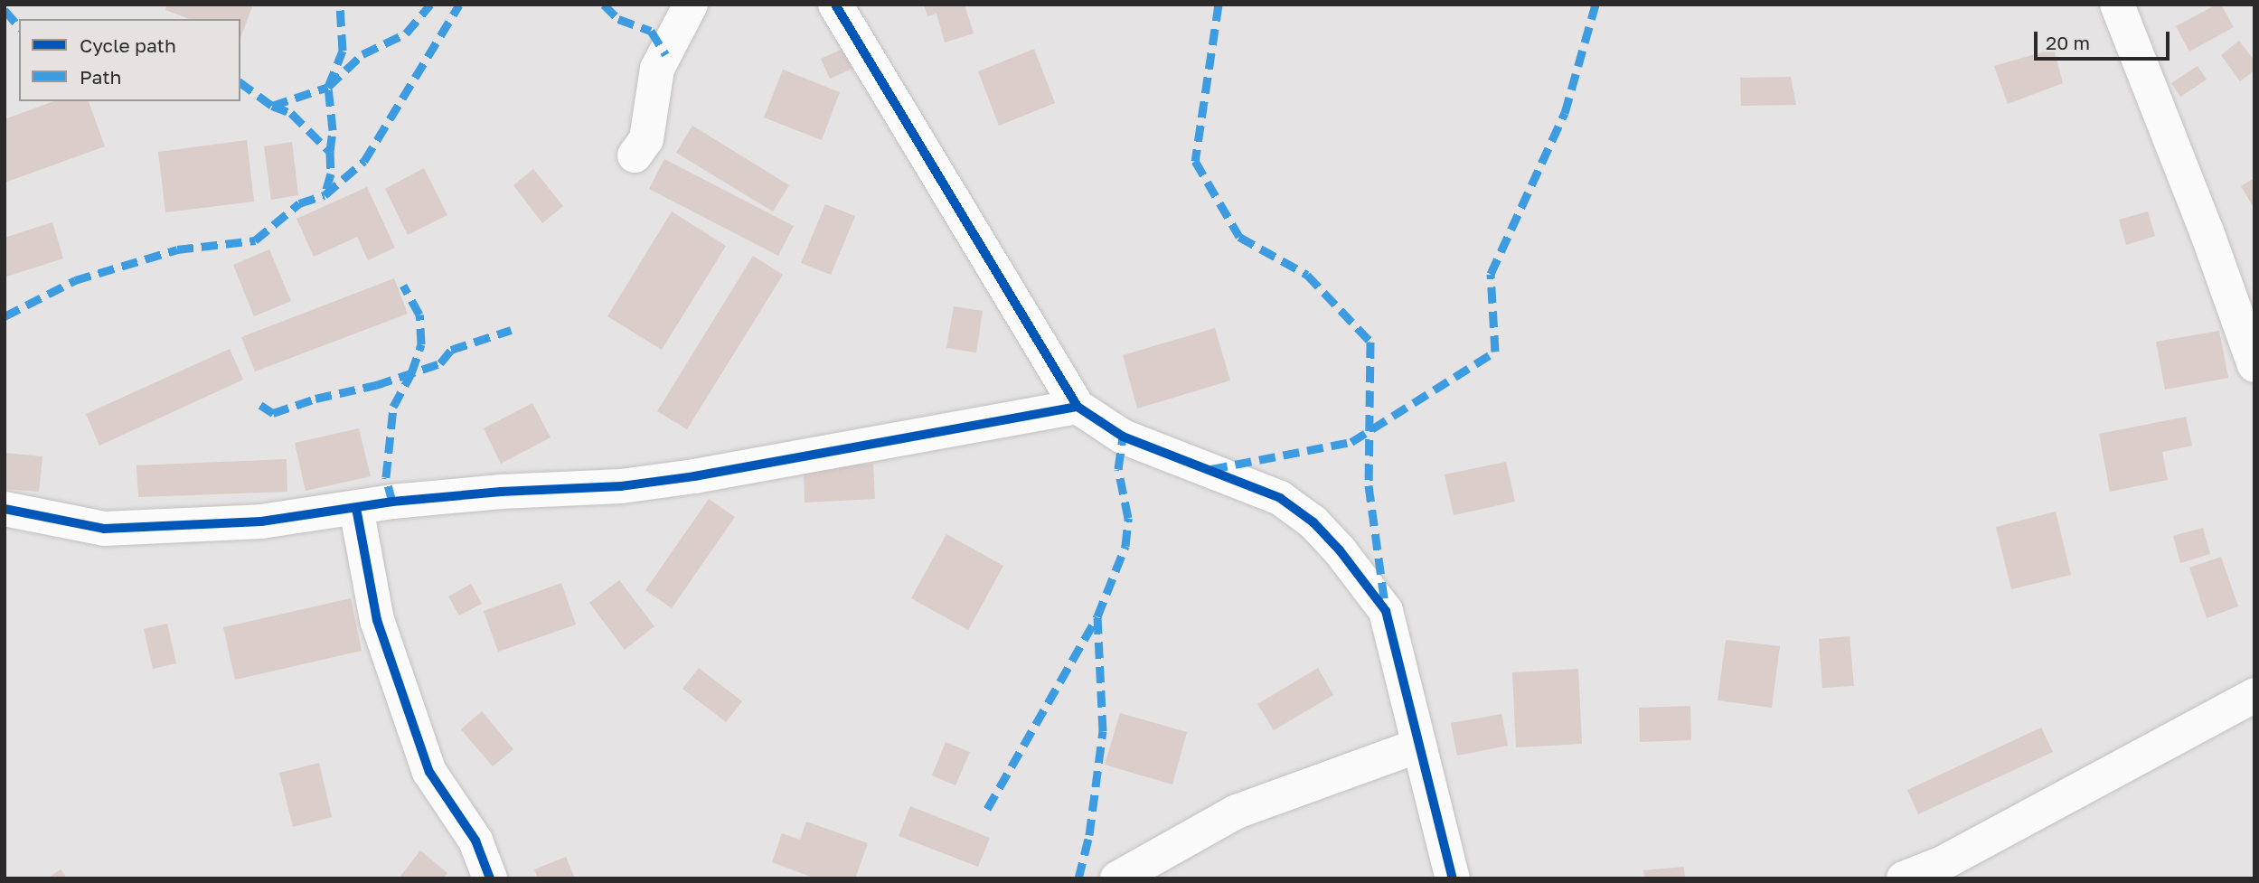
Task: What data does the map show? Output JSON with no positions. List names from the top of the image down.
{
  "legend": ["Cycle path", "Path"],
  "scale_bar": "20 m"
}
